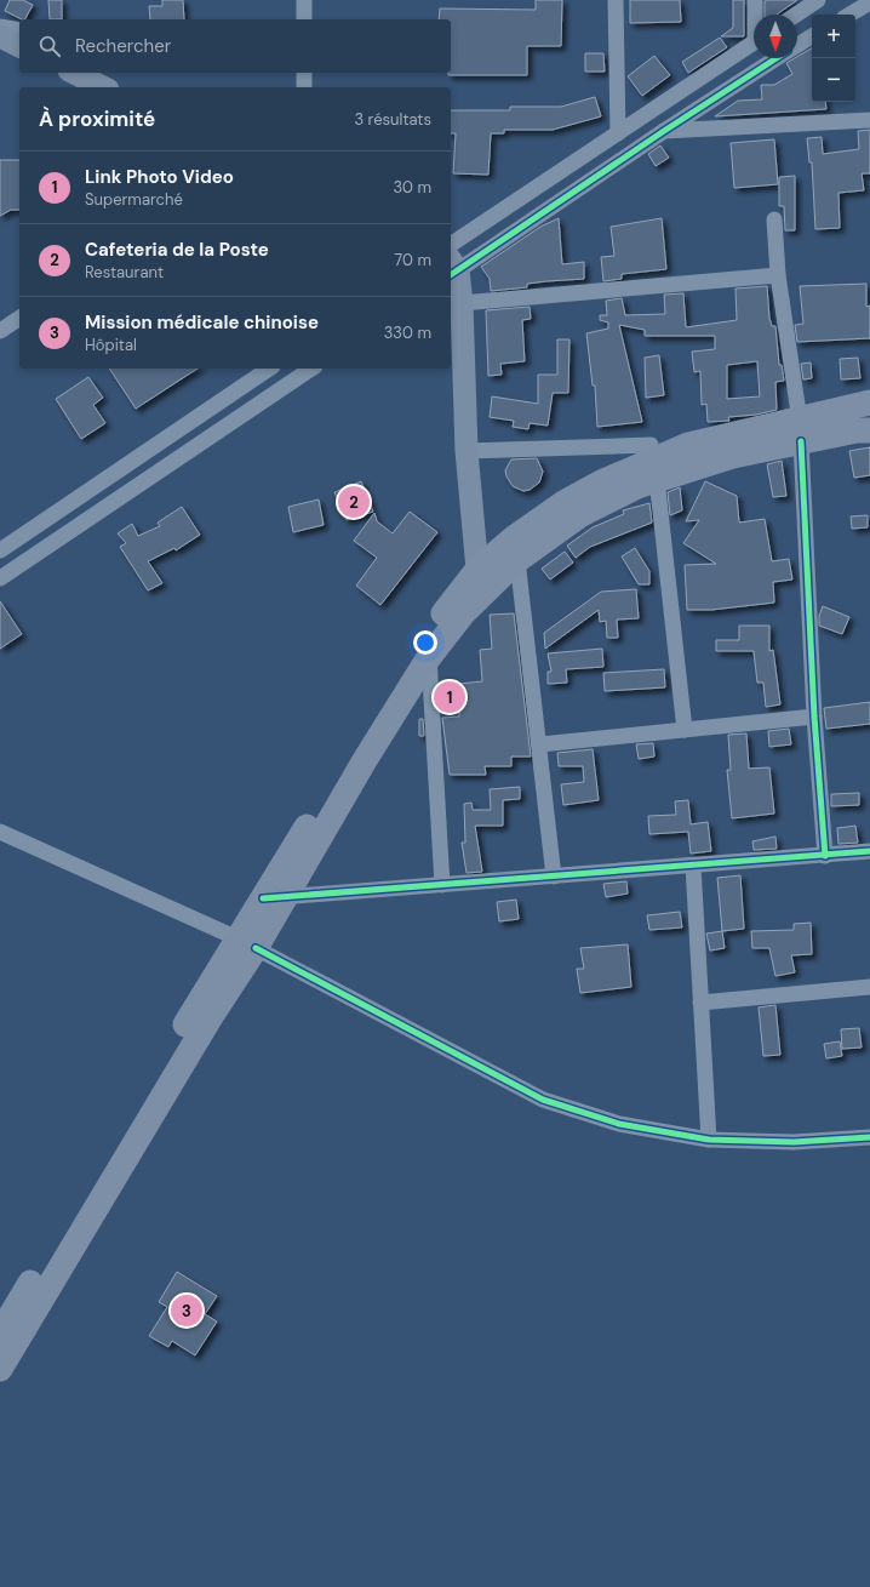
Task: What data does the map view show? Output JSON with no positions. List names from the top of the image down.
{
  "north": "bottom",
  "page": {
    "map_buttons": ["+", "−"],
    "search": "Rechercher",
    "heading": ["À proximité", "3 résultats"],
    "list": [
      {
        "mark": "1",
        "name": "Link Photo Video",
        "note": "Supermarché",
        "value": "30 m"
      },
      {
        "mark": "2",
        "name": "Cafeteria de la Poste",
        "note": "Restaurant",
        "value": "70 m"
      },
      {
        "mark": "3",
        "name": "Mission médicale chinoise",
        "note": "Hôpital",
        "value": "330 m"
      }
    ],
    "pins": ["2", "1", "3"]
  }
}
